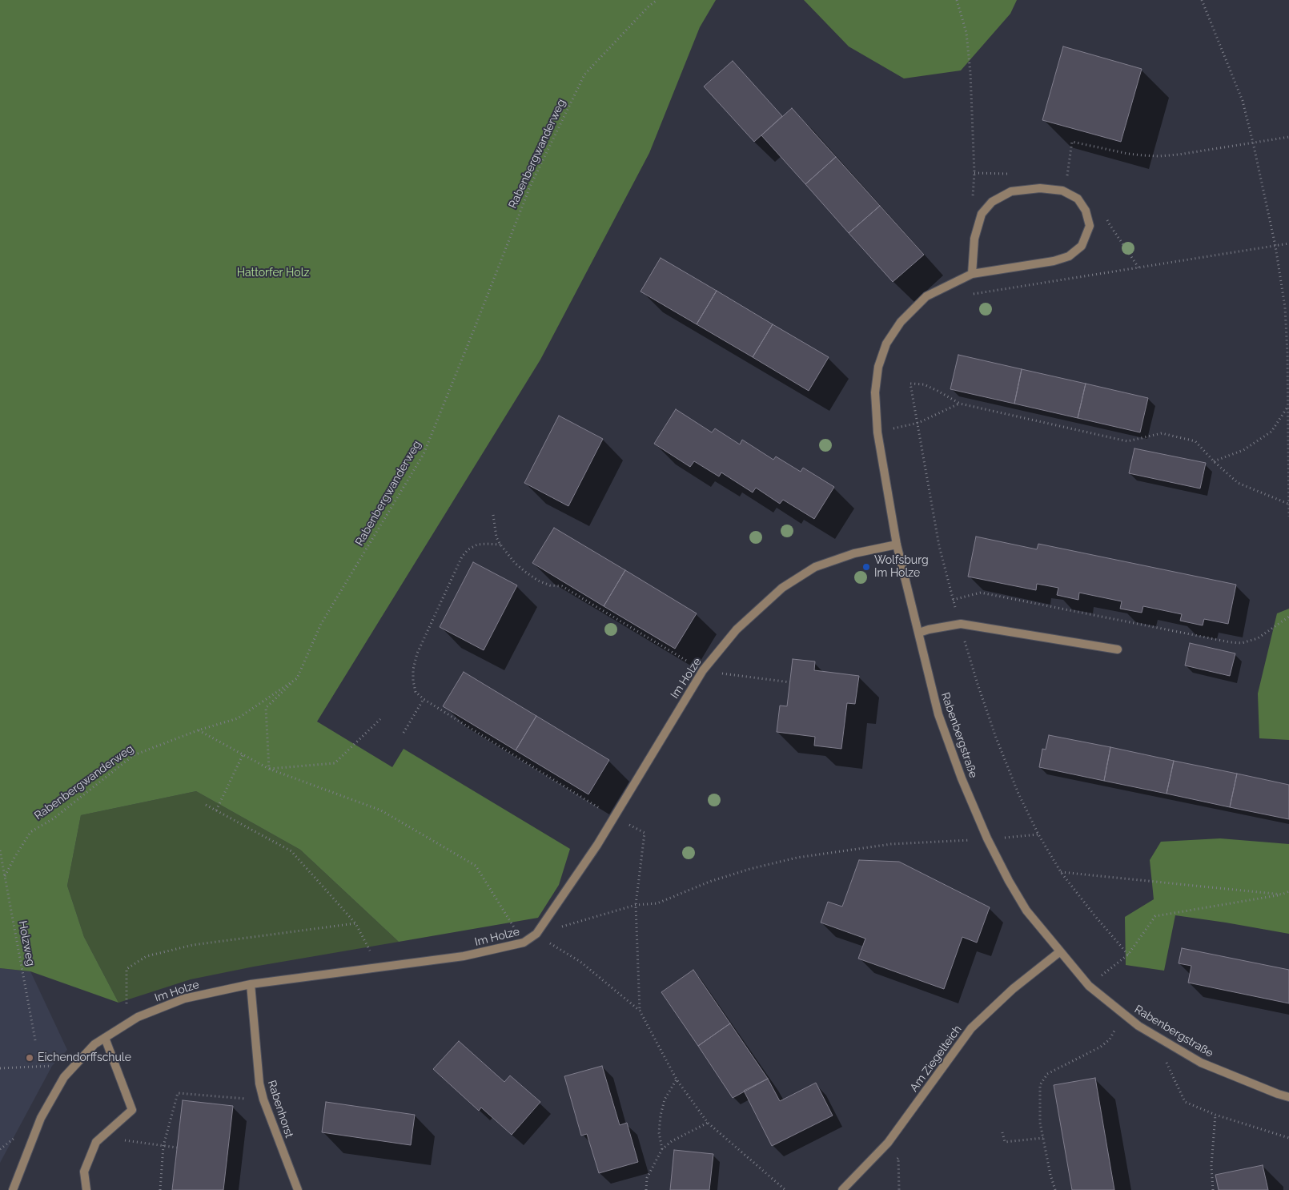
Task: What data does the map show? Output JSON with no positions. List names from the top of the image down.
{
  "streets": {
    "street": [
      "Im Holze",
      "Rabenbergstraße",
      "Am Ziegelteich",
      "Rabenhorst"
    ],
    "path": ["Rabenbergwanderweg", "Holzweg"]
  },
  "crossings": [
    ["Rabenbergwanderweg", "Holzweg"],
    ["Im Holze", "Rabenbergstraße"],
    ["Im Holze", "Rabenhorst"],
    ["Rabenbergstraße", "Am Ziegelteich"]
  ],
  "parks": ["Hattorfer Holz"],
  "places": ["Wolfsburg Im Holze", "Eichendorffschule"]
}
